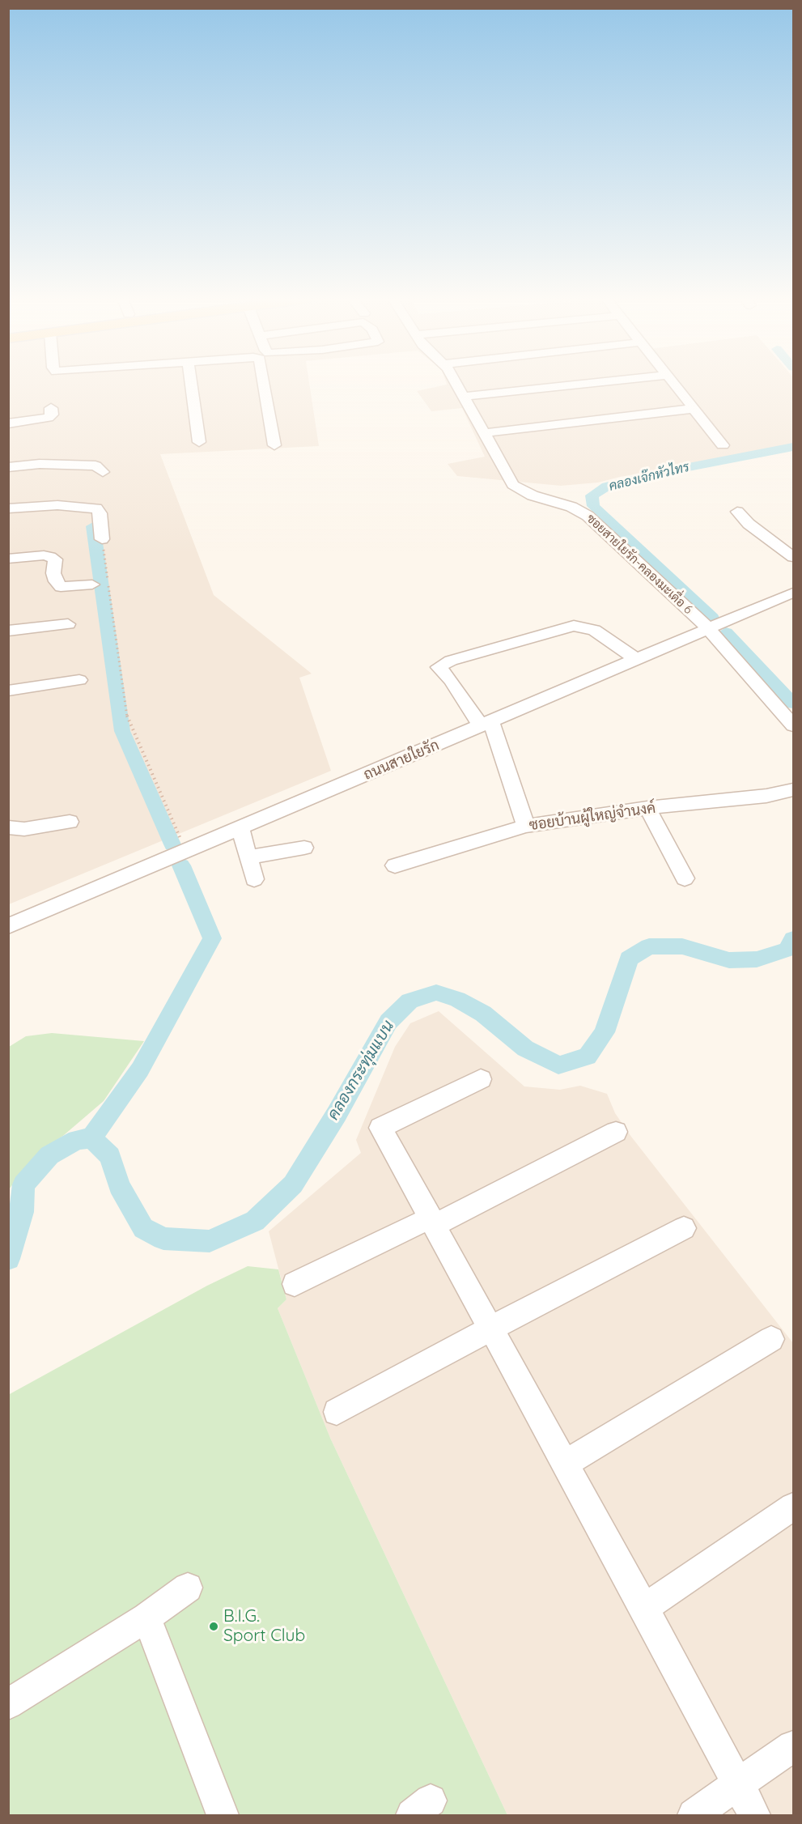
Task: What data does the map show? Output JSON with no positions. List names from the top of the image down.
{
  "streets": {
    "street": ["ซอยสายใยรัก-คลองมะเดื่อ 6", "ถนนสายใยรัก", "ซอยบ้านผู้ใหญ่จำนงค์"]
  },
  "crossings": [
    ["ซอยสายใยรัก-คลองมะเดื่อ 6", "ถนนสายใยรัก"]
  ],
  "water": ["คลองเจ๊กหัวไทร", "คลองกระทุ่มแบน"],
  "places": ["B.I.G. Sport Club"]
}
